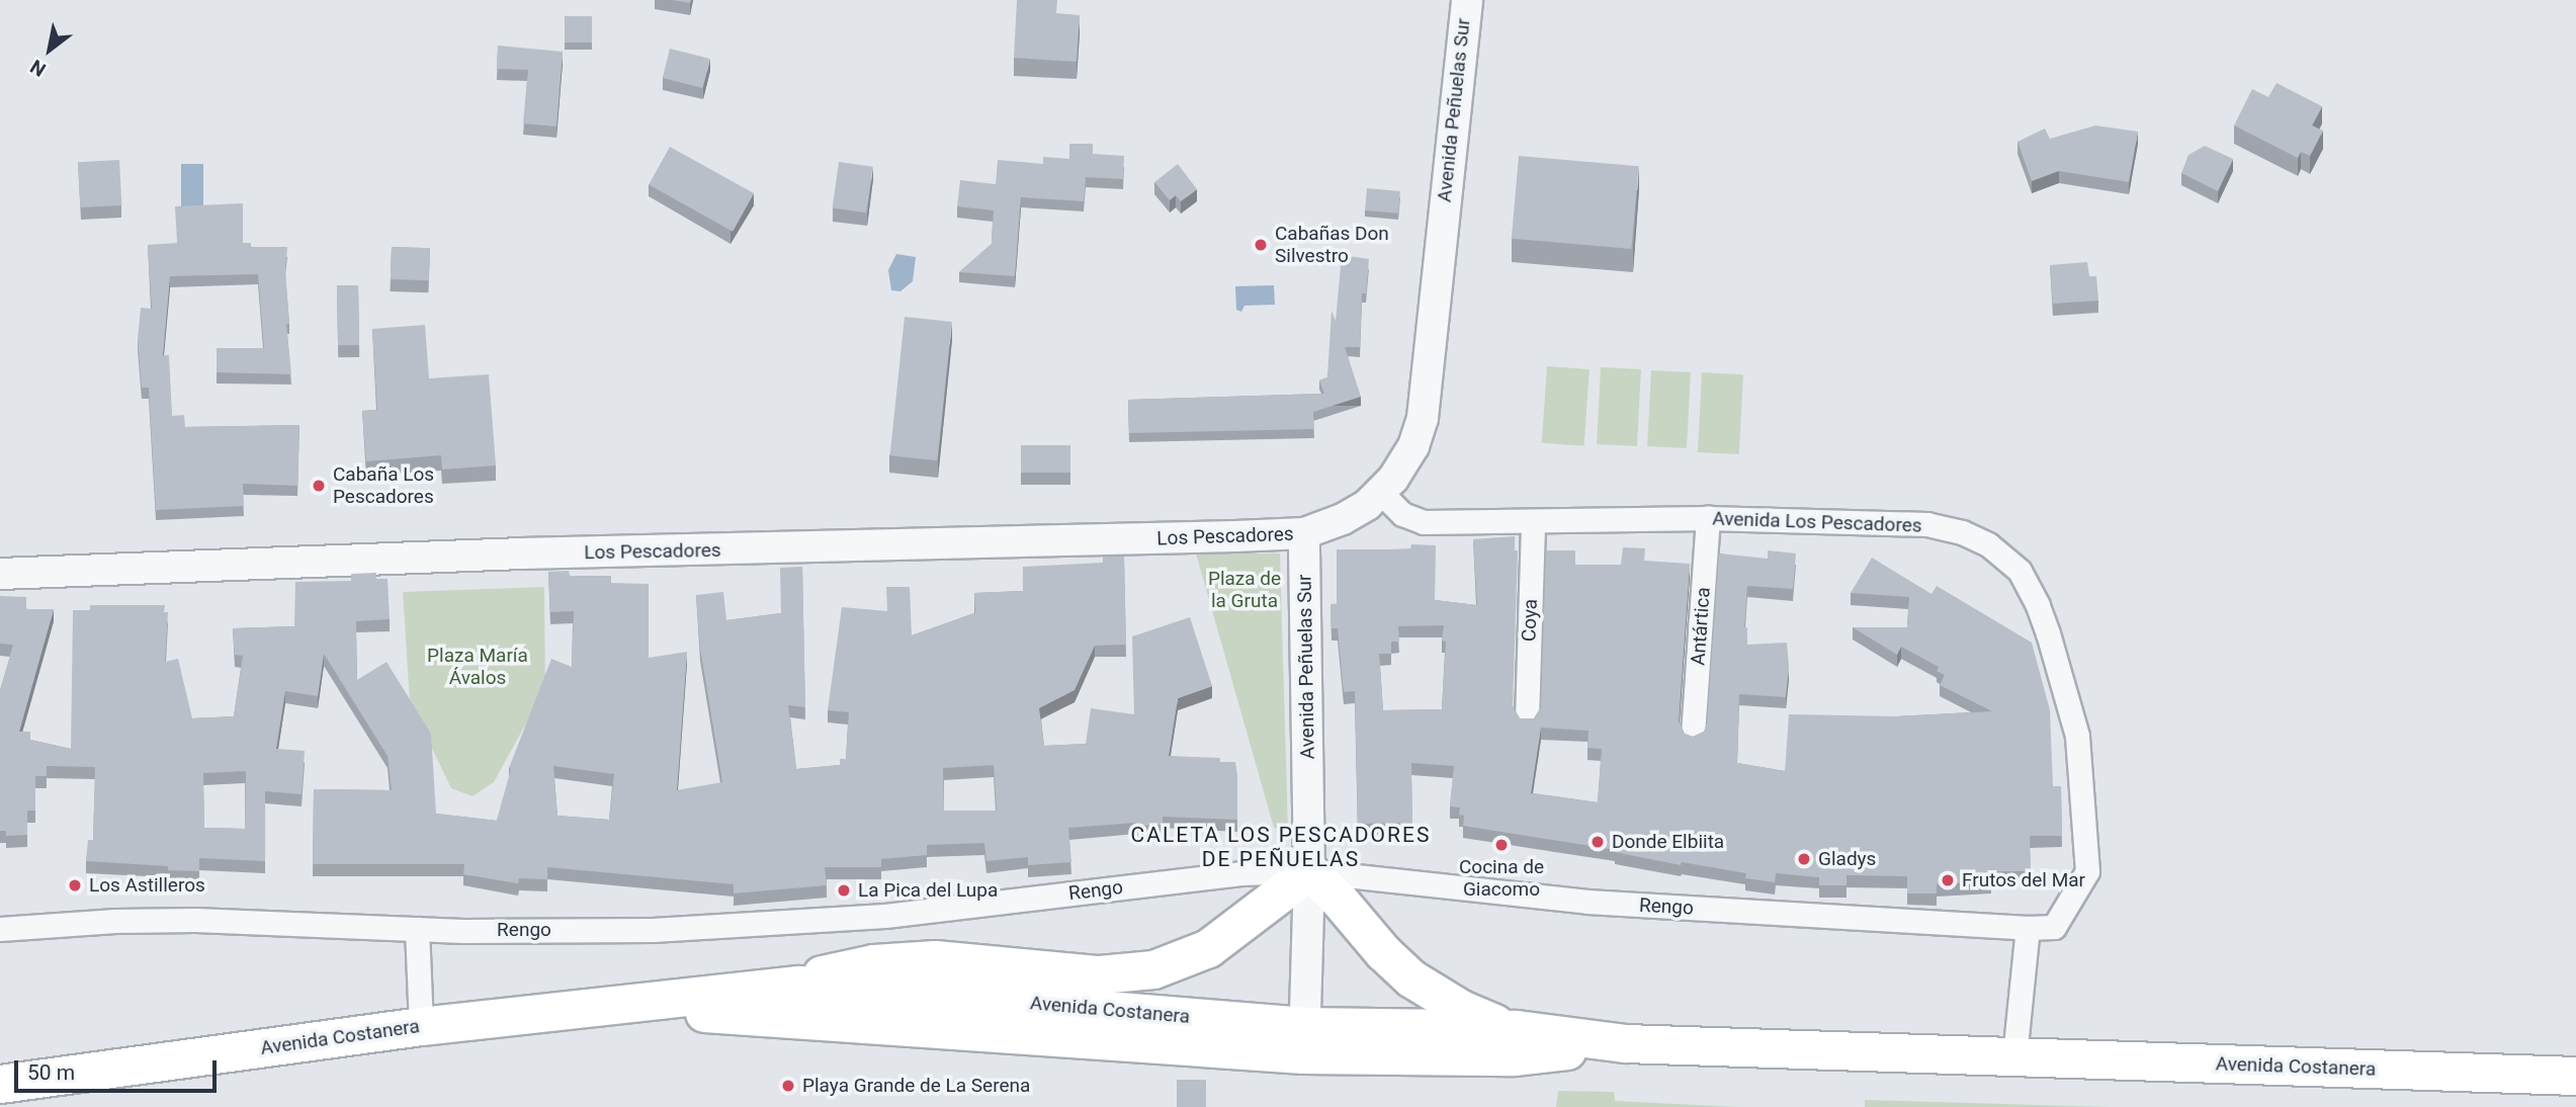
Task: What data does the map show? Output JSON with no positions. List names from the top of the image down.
{
  "streets": {
    "main road": ["Avenida Costanera"],
    "street": [
      "Avenida Peñuelas Sur",
      "Avenida Los Pescadores",
      "Los Pescadores",
      "Coya",
      "Antártica",
      "Rengo"
    ]
  },
  "crossings": [
    ["Avenida Peñuelas Sur", "Avenida Los Pescadores"],
    ["Avenida Peñuelas Sur", "Los Pescadores"],
    ["Avenida Peñuelas Sur", "Rengo"],
    ["Avenida Peñuelas Sur", "Avenida Costanera"],
    ["Avenida Los Pescadores", "Coya"],
    ["Avenida Los Pescadores", "Antártica"],
    ["Avenida Los Pescadores", "Rengo"]
  ],
  "districts": ["CALETA LOS PESCADORES DE PEÑUELAS"],
  "parks": ["Plaza de la Gruta", "Plaza María Ávalos"],
  "places": [
    "Cabañas Don Silvestro",
    "Cabaña Los Pescadores",
    "Donde Elbiita",
    "Cocina de Giacomo",
    "Gladys",
    "Frutos del Mar",
    "Los Astilleros",
    "La Pica del Lupa",
    "Playa Grande de La Serena"
  ],
  "scale_bar": "50 m",
  "north": "bottom left"
}
